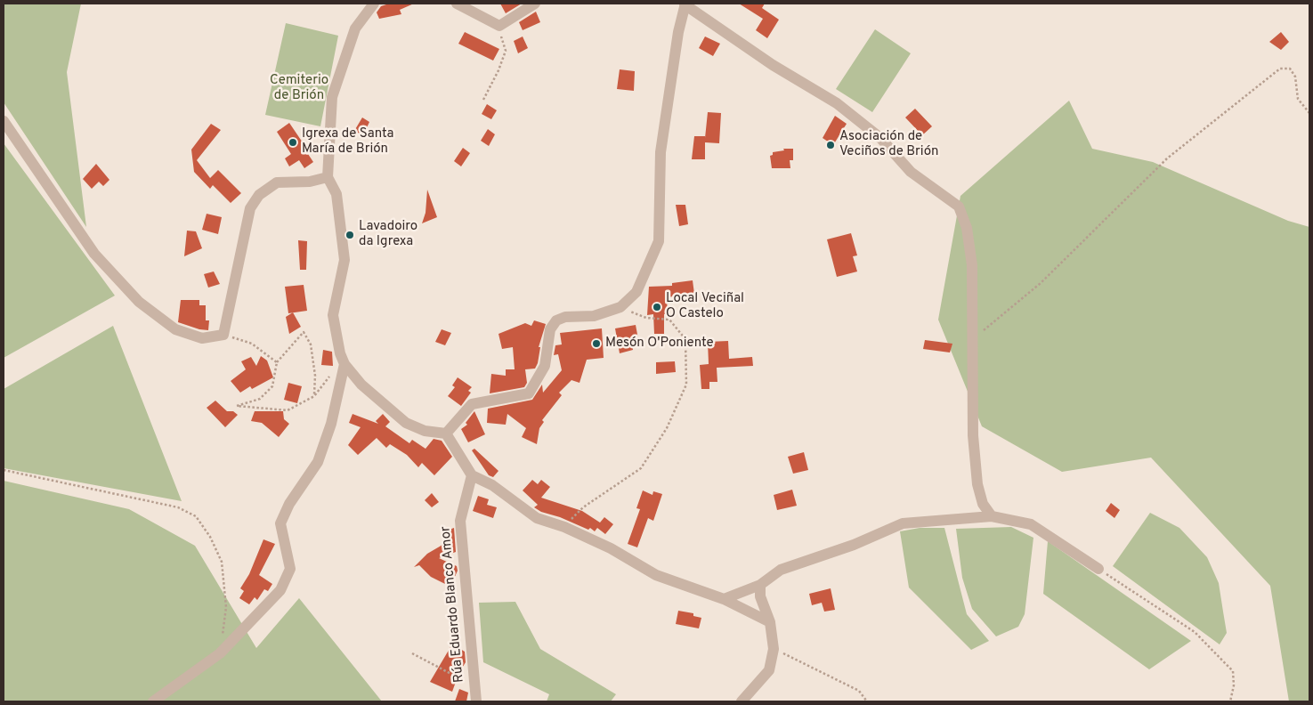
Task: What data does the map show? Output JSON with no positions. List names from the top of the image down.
{
  "streets": {
    "street": ["Rúa Eduardo Blanco Amor"]
  },
  "parks": ["Cemiterio de Brión"],
  "places": [
    "Igrexa de Santa María de Brión",
    "Asociación de Veciños de Brión",
    "Lavadoiro da Igrexa",
    "Local Veciñal O Castelo",
    "Mesón O'Poniente"
  ]
}
